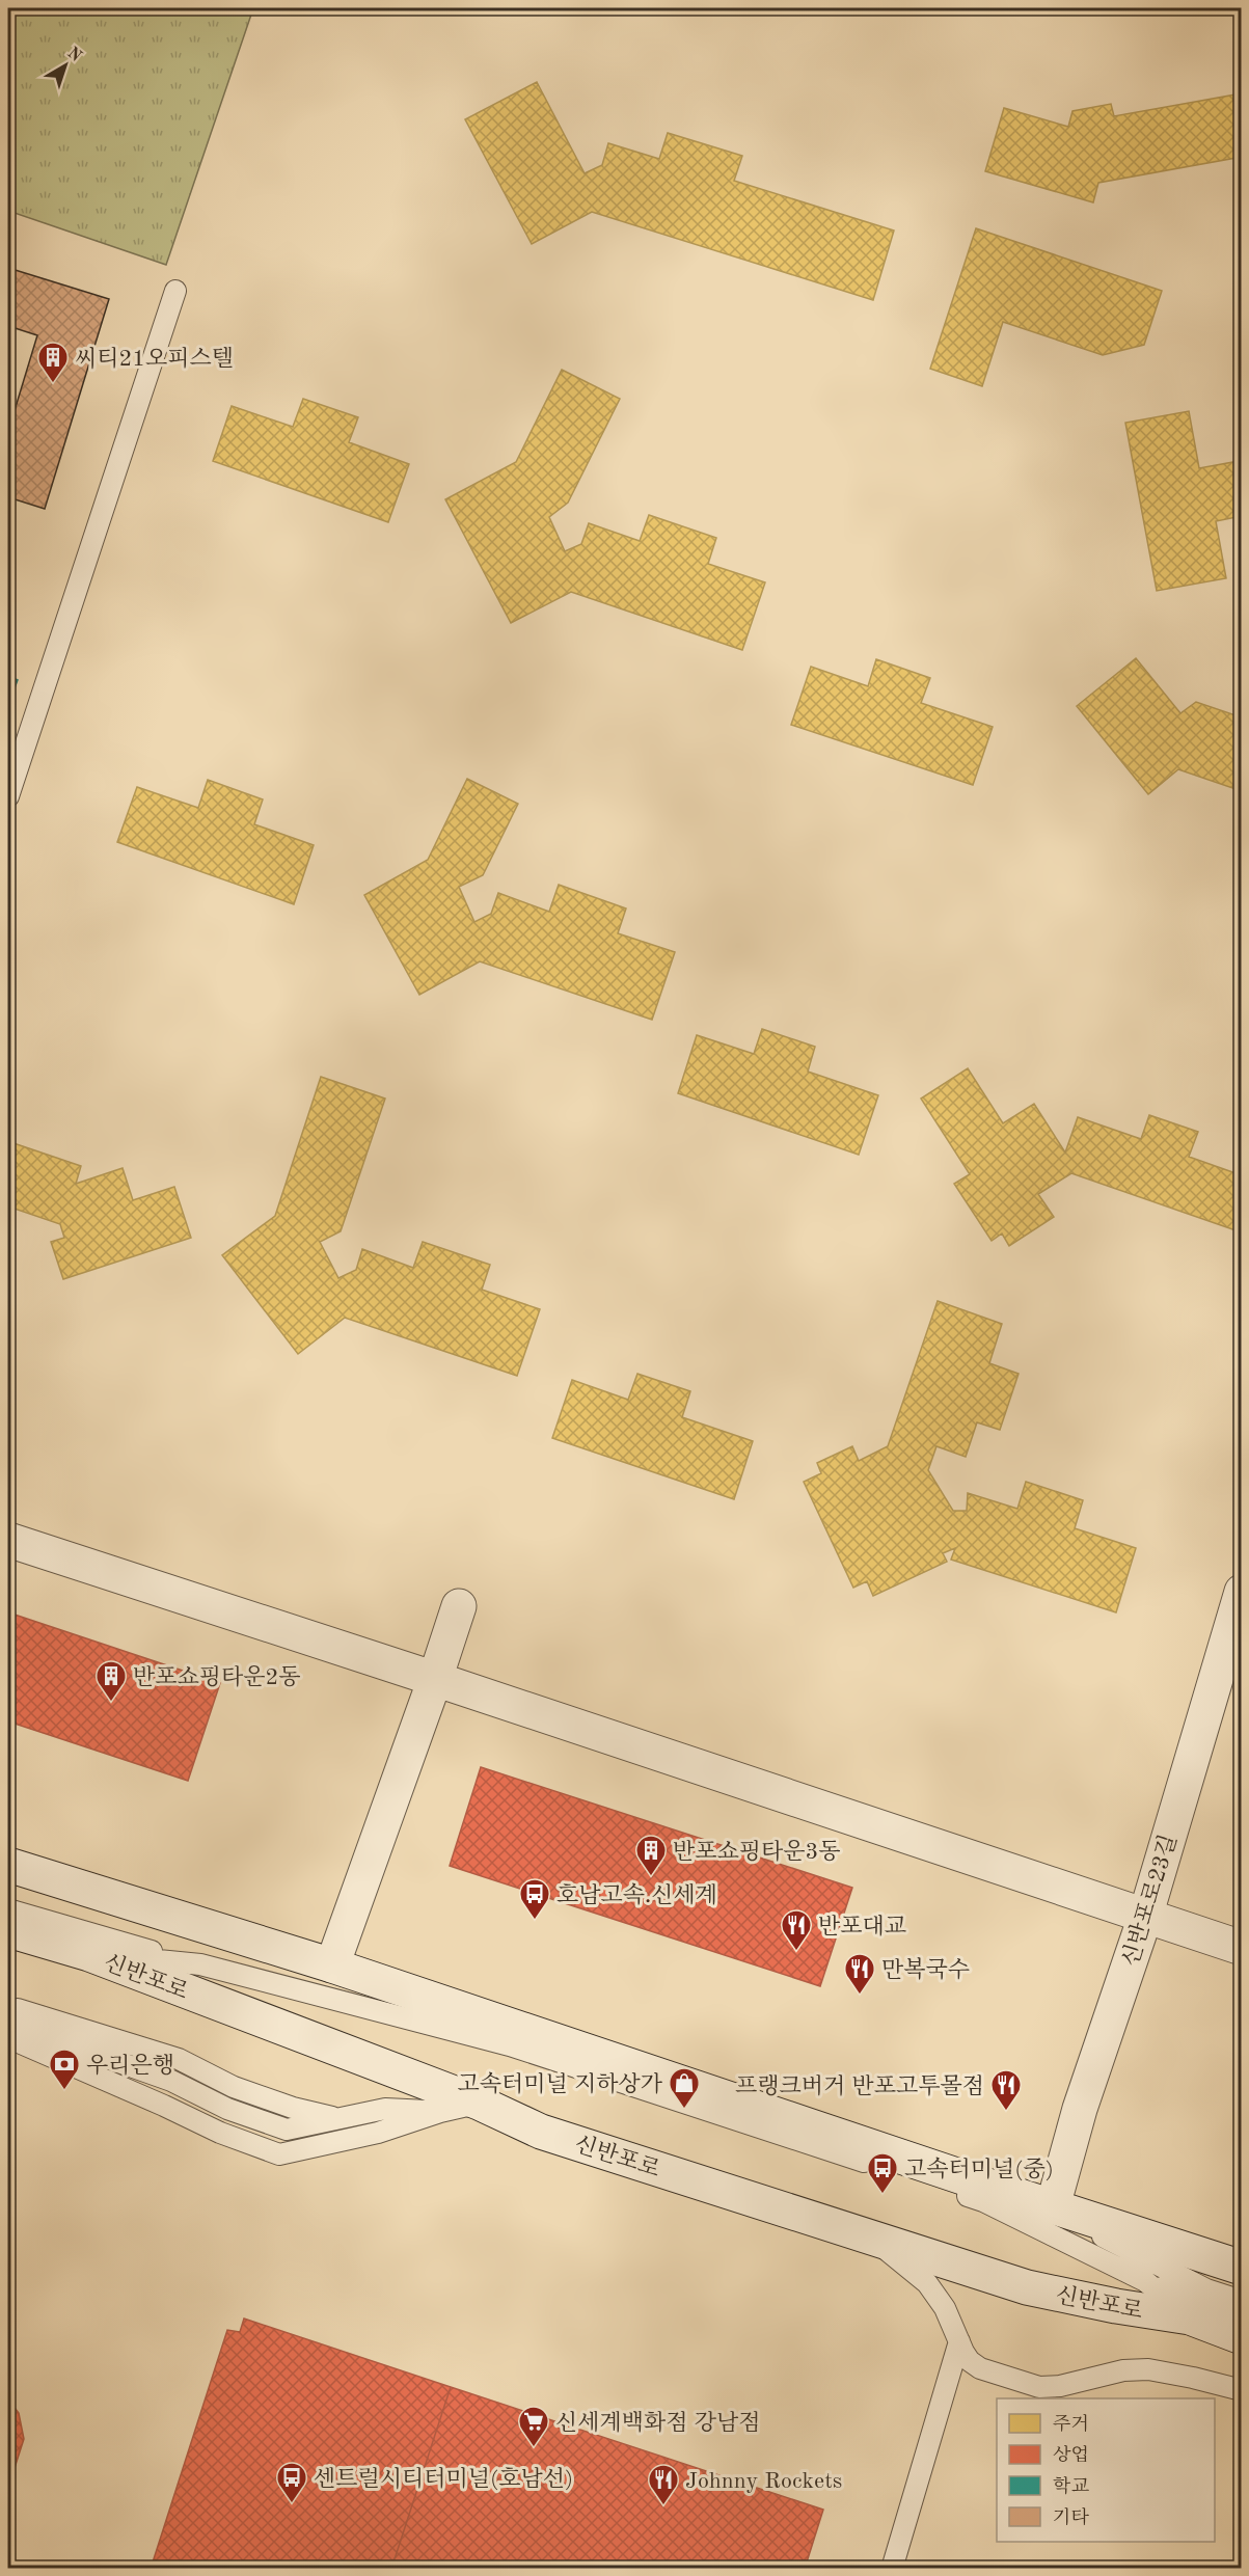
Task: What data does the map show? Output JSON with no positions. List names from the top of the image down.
{
  "streets": {
    "main road": ["신반포로23길", "신반포로"]
  },
  "places": {
    "building": ["씨티21오피스텔", "반포쇼핑타운2동", "반포쇼핑타운3동"],
    "bus stop": ["호남고속.신세계", "고속터미널(중)", "센트럴시티터미널(호남선)"],
    "restaurant": [
      "반포대교",
      "만복국수",
      "프랭크버거 반포고투몰점",
      "Johnny Rockets"
    ],
    "bank": ["우리은행"],
    "shop": ["고속터미널 지하상가"],
    "supermarket": ["신세계백화점 강남점"]
  },
  "legend": [
    "주거",
    "상업",
    "학교",
    "기타"
  ],
  "north": "top right"
}
